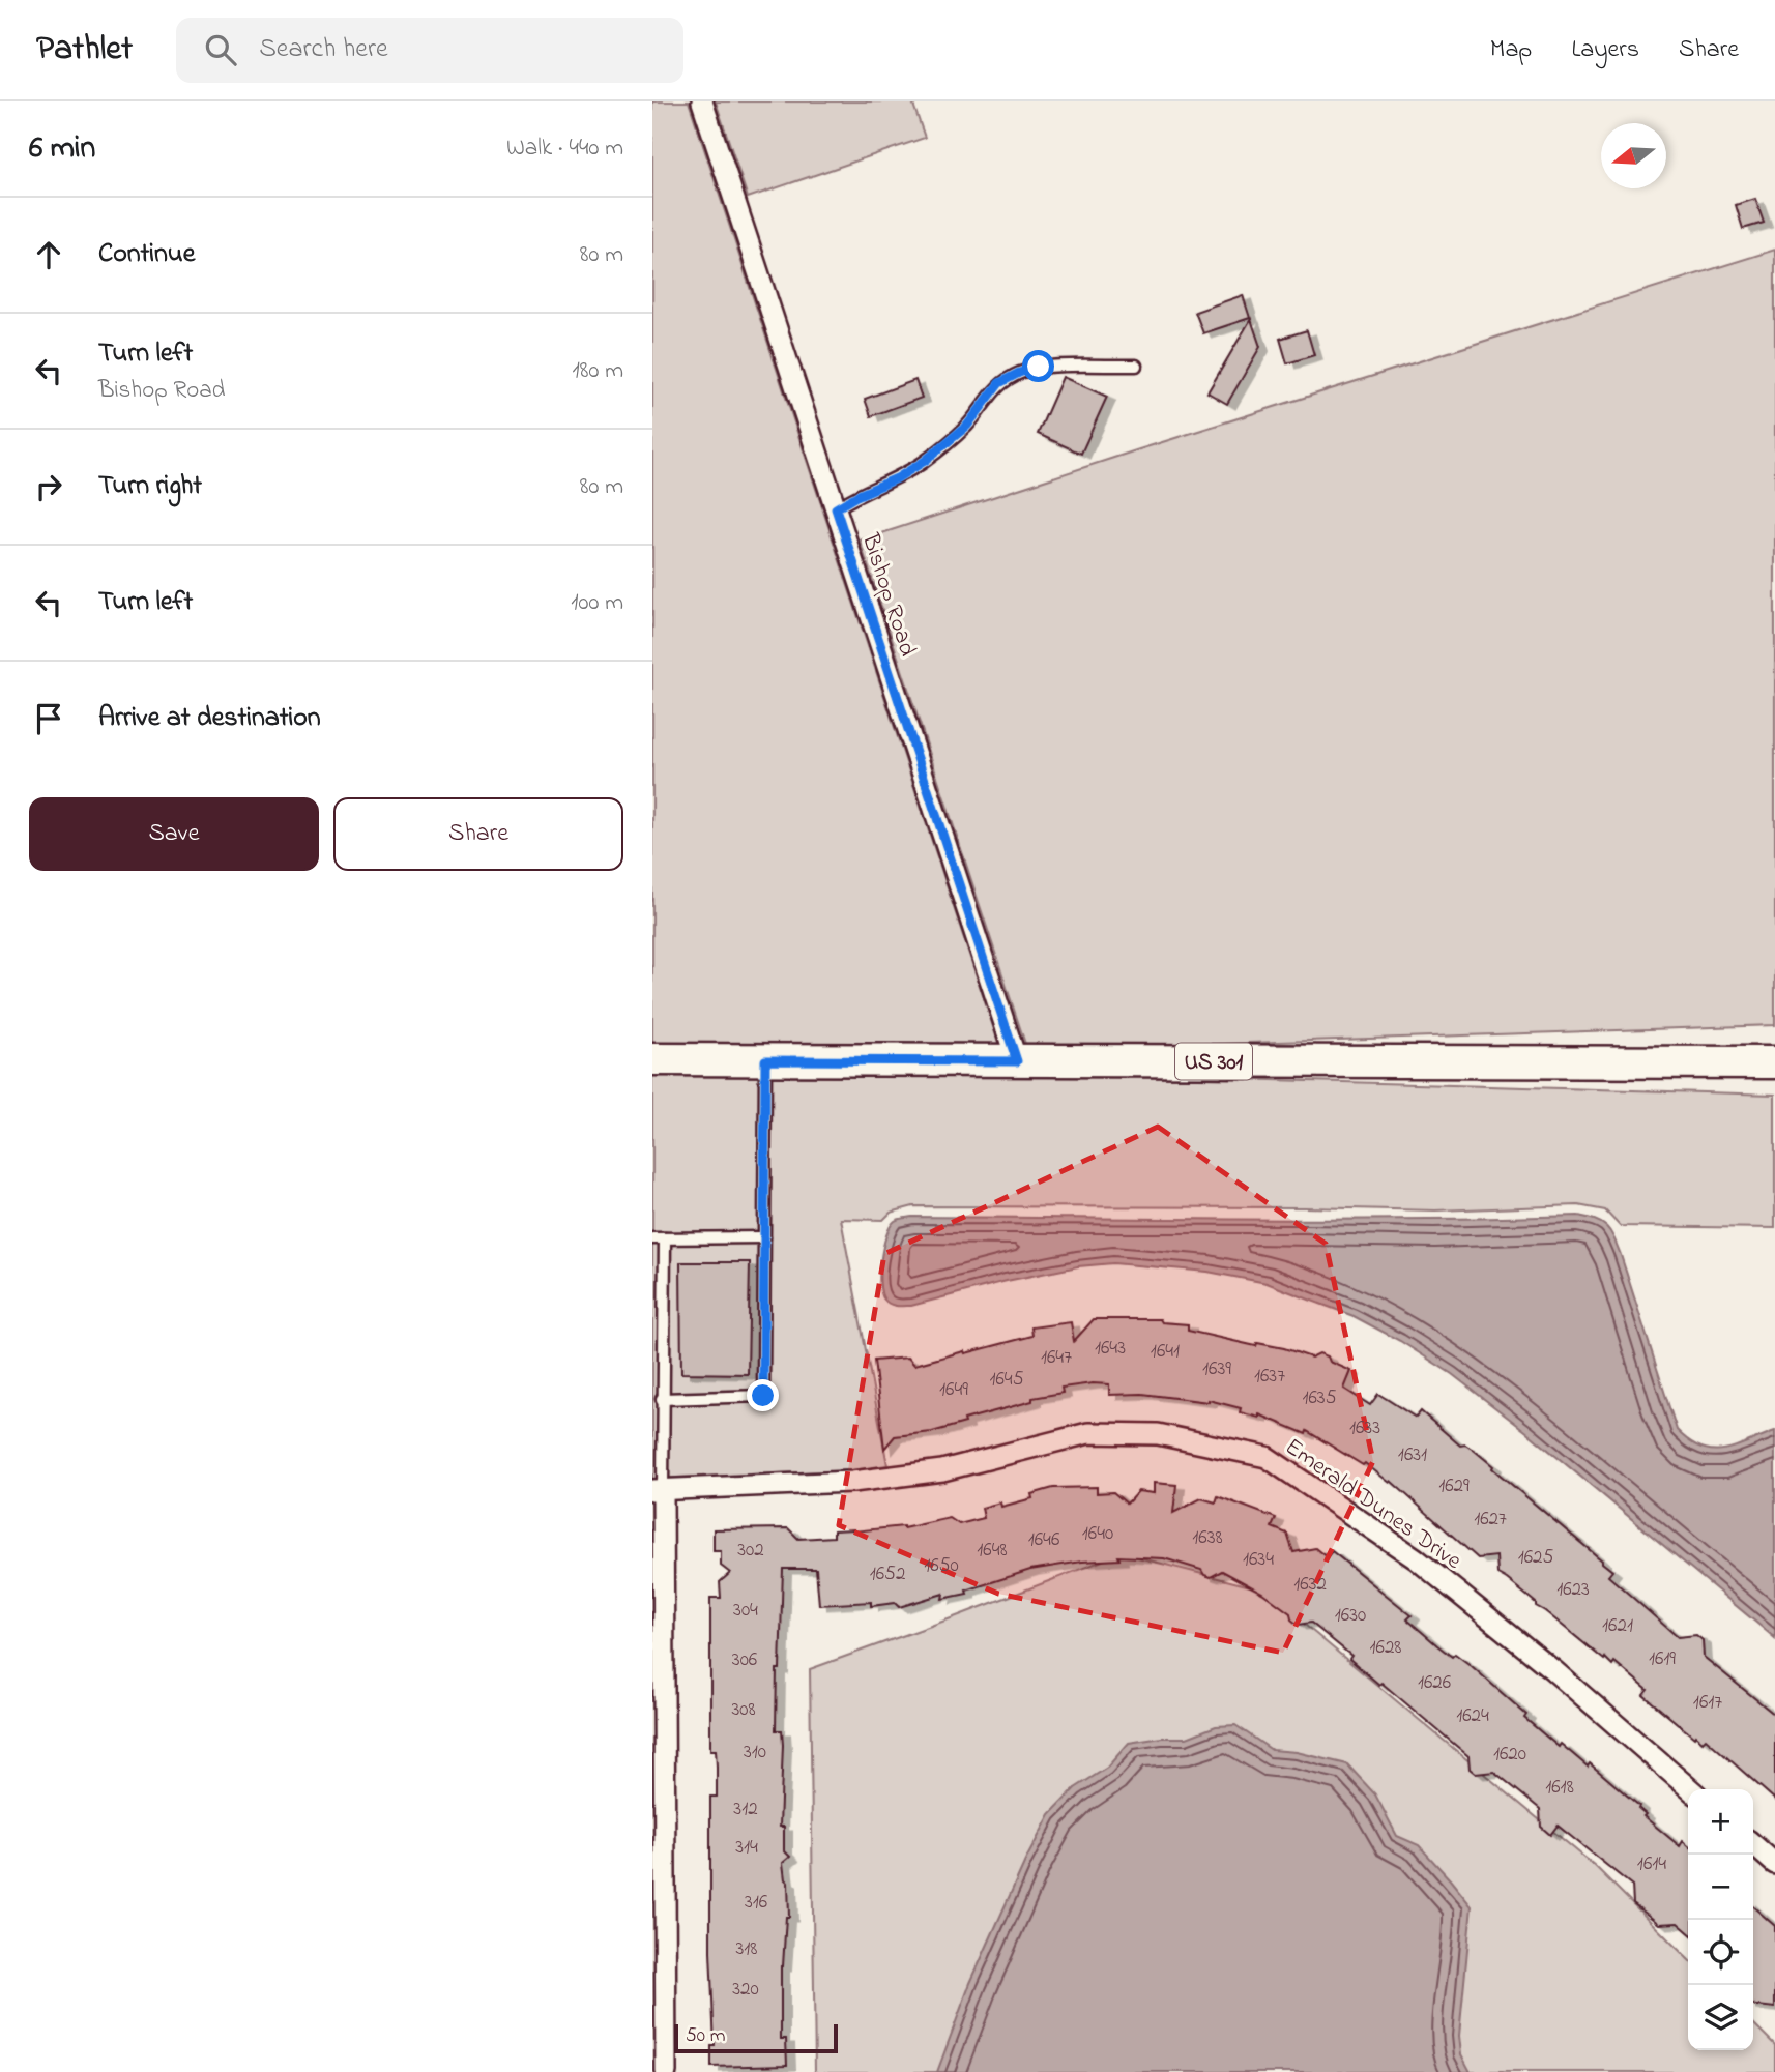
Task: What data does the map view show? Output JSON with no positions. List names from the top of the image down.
{
  "streets": {
    "main road": ["US 301"],
    "street": ["Bishop Road", "Emerald Dunes Drive"]
  },
  "crossings": [
    ["Bishop Road", "US 301"]
  ],
  "house_numbers": [
    "1643",
    "1641",
    "1647",
    "1639",
    "1637",
    "1645",
    "1649",
    "1635",
    "1633",
    "1631",
    "1629",
    "1627",
    "1640",
    "1638",
    "1646",
    "302",
    "1648",
    "1625",
    "1634",
    "1650",
    "1652",
    "1632",
    "1623",
    "304",
    "1630",
    "1621",
    "1628",
    "1619",
    "306",
    "1626",
    "1617",
    "308",
    "1624",
    "310",
    "1620",
    "1618",
    "312",
    "314",
    "1614",
    "316",
    "318",
    "320"
  ],
  "scale_bar": "50 m",
  "north": "left",
  "page": {
    "header": "Pathlet",
    "search": "Search here",
    "nav": ["Map", "Layers", "Share"],
    "heading": ["6 min", "Walk · 440 m"],
    "list": [
      ["Continue", "80 m"],
      ["Turn left", "Bishop Road", "180 m"],
      ["Turn right", "80 m"],
      ["Turn left", "100 m"],
      "Arrive at destination"
    ],
    "buttons": ["Save", "Share"],
    "map_buttons": ["+", "−"],
    "scale": "50 m"
  }
}
